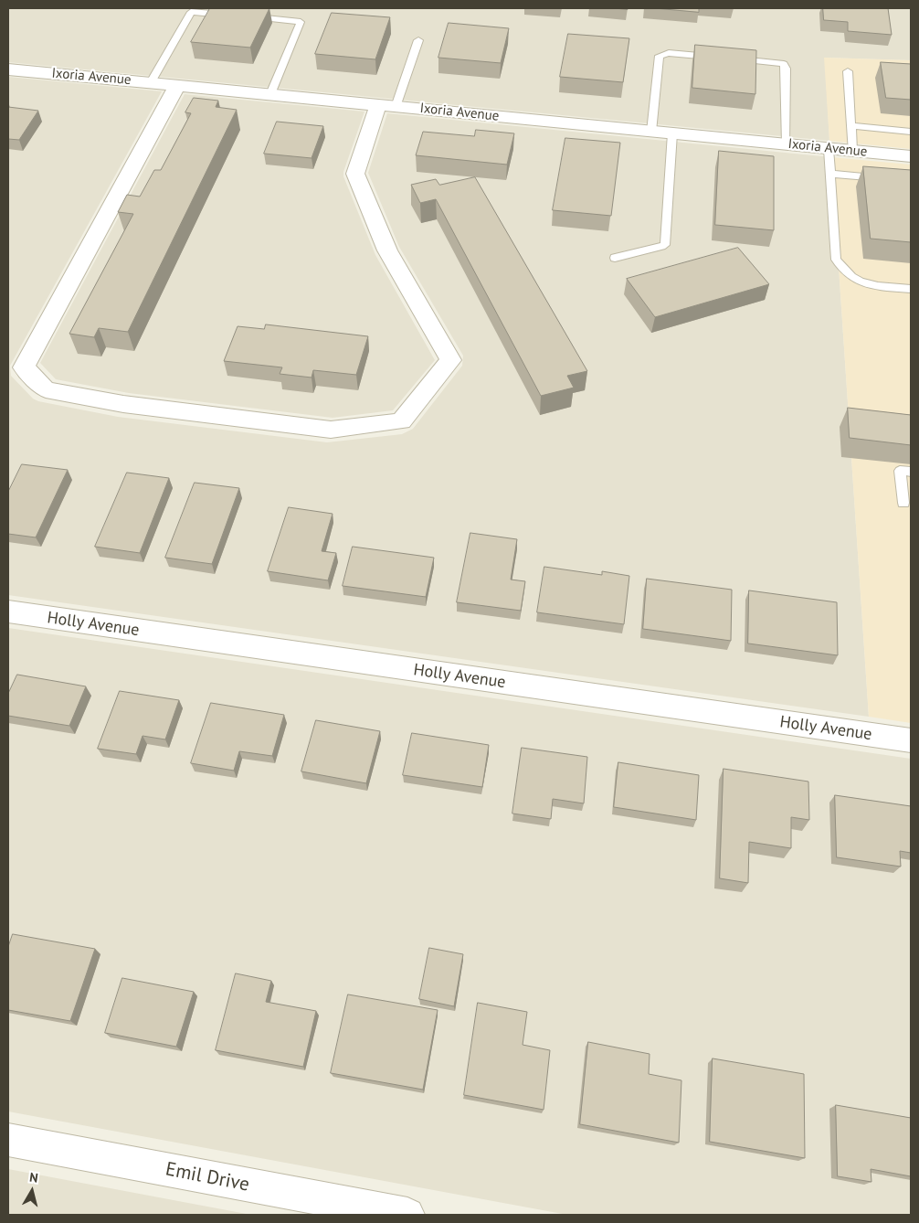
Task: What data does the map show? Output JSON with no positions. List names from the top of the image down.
{
  "streets": {
    "street": ["Ixoria Avenue", "Holly Avenue", "Emil Drive"]
  },
  "north": "top"
}
